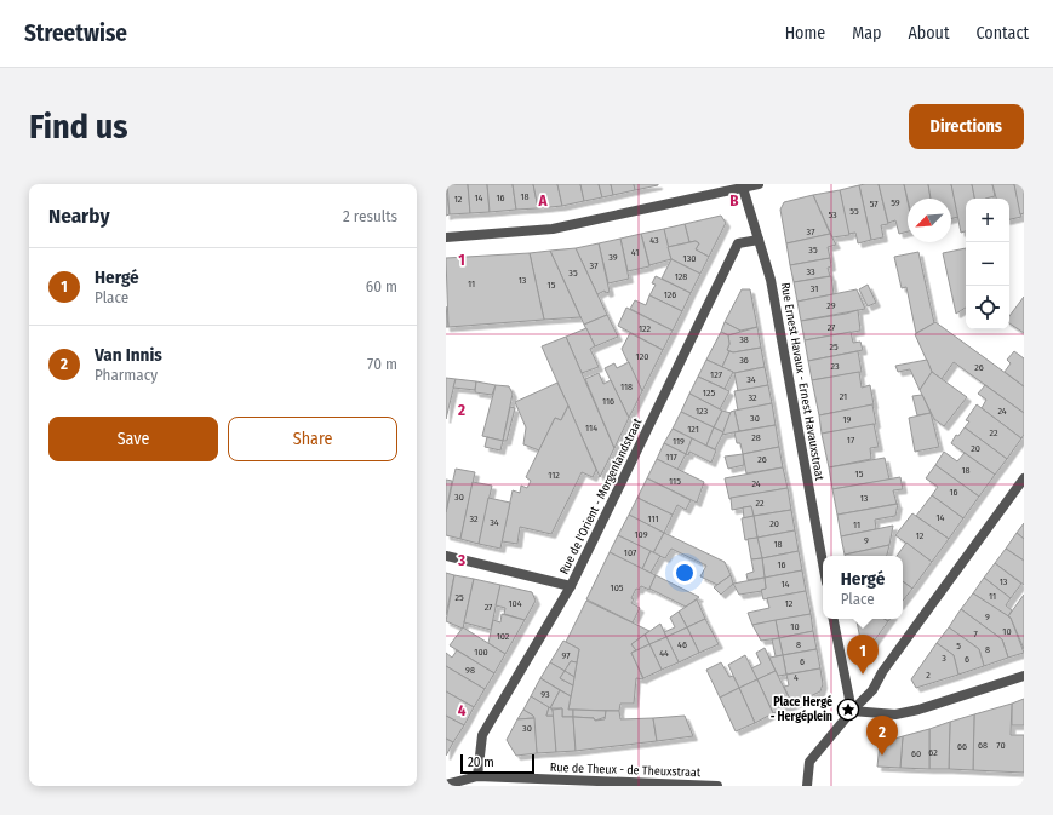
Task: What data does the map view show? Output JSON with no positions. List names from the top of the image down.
{
  "streets": {
    "street": ["Rue Ernest Havaux - Ernest Havauxstraat", "Rue de l'Orient - Morgenlandstraat", "Rue de Theux - de Theuxstraat"]
  },
  "crossings": [
    ["Rue Ernest Havaux - Ernest Havauxstraat", "Rue de l'Orient - Morgenlandstraat"],
    ["Rue de l'Orient - Morgenlandstraat", "Rue de Theux - de Theuxstraat"]
  ],
  "places": {
    "place": ["Place Hergé - Hergéplein"]
  },
  "house_numbers": [
    "18",
    "14",
    "16",
    "12",
    "59",
    "57",
    "55",
    "53",
    "37",
    "43",
    "35",
    "41",
    "39",
    "130",
    "37",
    "33",
    "35",
    "128",
    "13",
    "11",
    "15",
    "31",
    "126",
    "29",
    "27",
    "122",
    "38",
    "25",
    "120",
    "36",
    "23",
    "26",
    "127",
    "34",
    "118",
    "125",
    "21",
    "32",
    "116",
    "123",
    "24",
    "30",
    "19",
    "114",
    "121",
    "22",
    "28",
    "17",
    "119",
    "20",
    "117",
    "26",
    "18",
    "15",
    "112",
    "115",
    "24",
    "16",
    "30",
    "13",
    "22",
    "14",
    "32",
    "111",
    "34",
    "20",
    "11",
    "109",
    "12",
    "9",
    "18",
    "107",
    "16",
    "13",
    "14",
    "105",
    "11",
    "25",
    "104",
    "12",
    "27",
    "9",
    "10",
    "10",
    "7",
    "102",
    "46",
    "8",
    "5",
    "8",
    "100",
    "44",
    "97",
    "3",
    "6",
    "6",
    "98",
    "2",
    "4",
    "93",
    "30",
    "68",
    "70",
    "66",
    "62",
    "60"
  ],
  "scale_bar": "20 m",
  "north": "bottom left",
  "page": {
    "header": "Streetwise",
    "nav": [
      "Home",
      "Map",
      "About",
      "Contact"
    ],
    "buttons": [
      "Directions",
      ["Save", "Share"]
    ],
    "title": "Find us",
    "heading": ["Nearby", "2 results"],
    "map_buttons": ["+", "−"],
    "list": [
      {
        "mark": "1",
        "name": "Hergé",
        "note": "Place",
        "value": "60 m"
      },
      {
        "mark": "2",
        "name": "Van Innis",
        "note": "Pharmacy",
        "value": "70 m"
      }
    ],
    "popup": ["Hergé", "Place"],
    "pins": ["1", "2"],
    "scale": "20 m"
  },
  "grid": {
    "columns": ["A", "B"],
    "rows": [
      "1",
      "2",
      "3",
      "4"
    ]
  }
}
